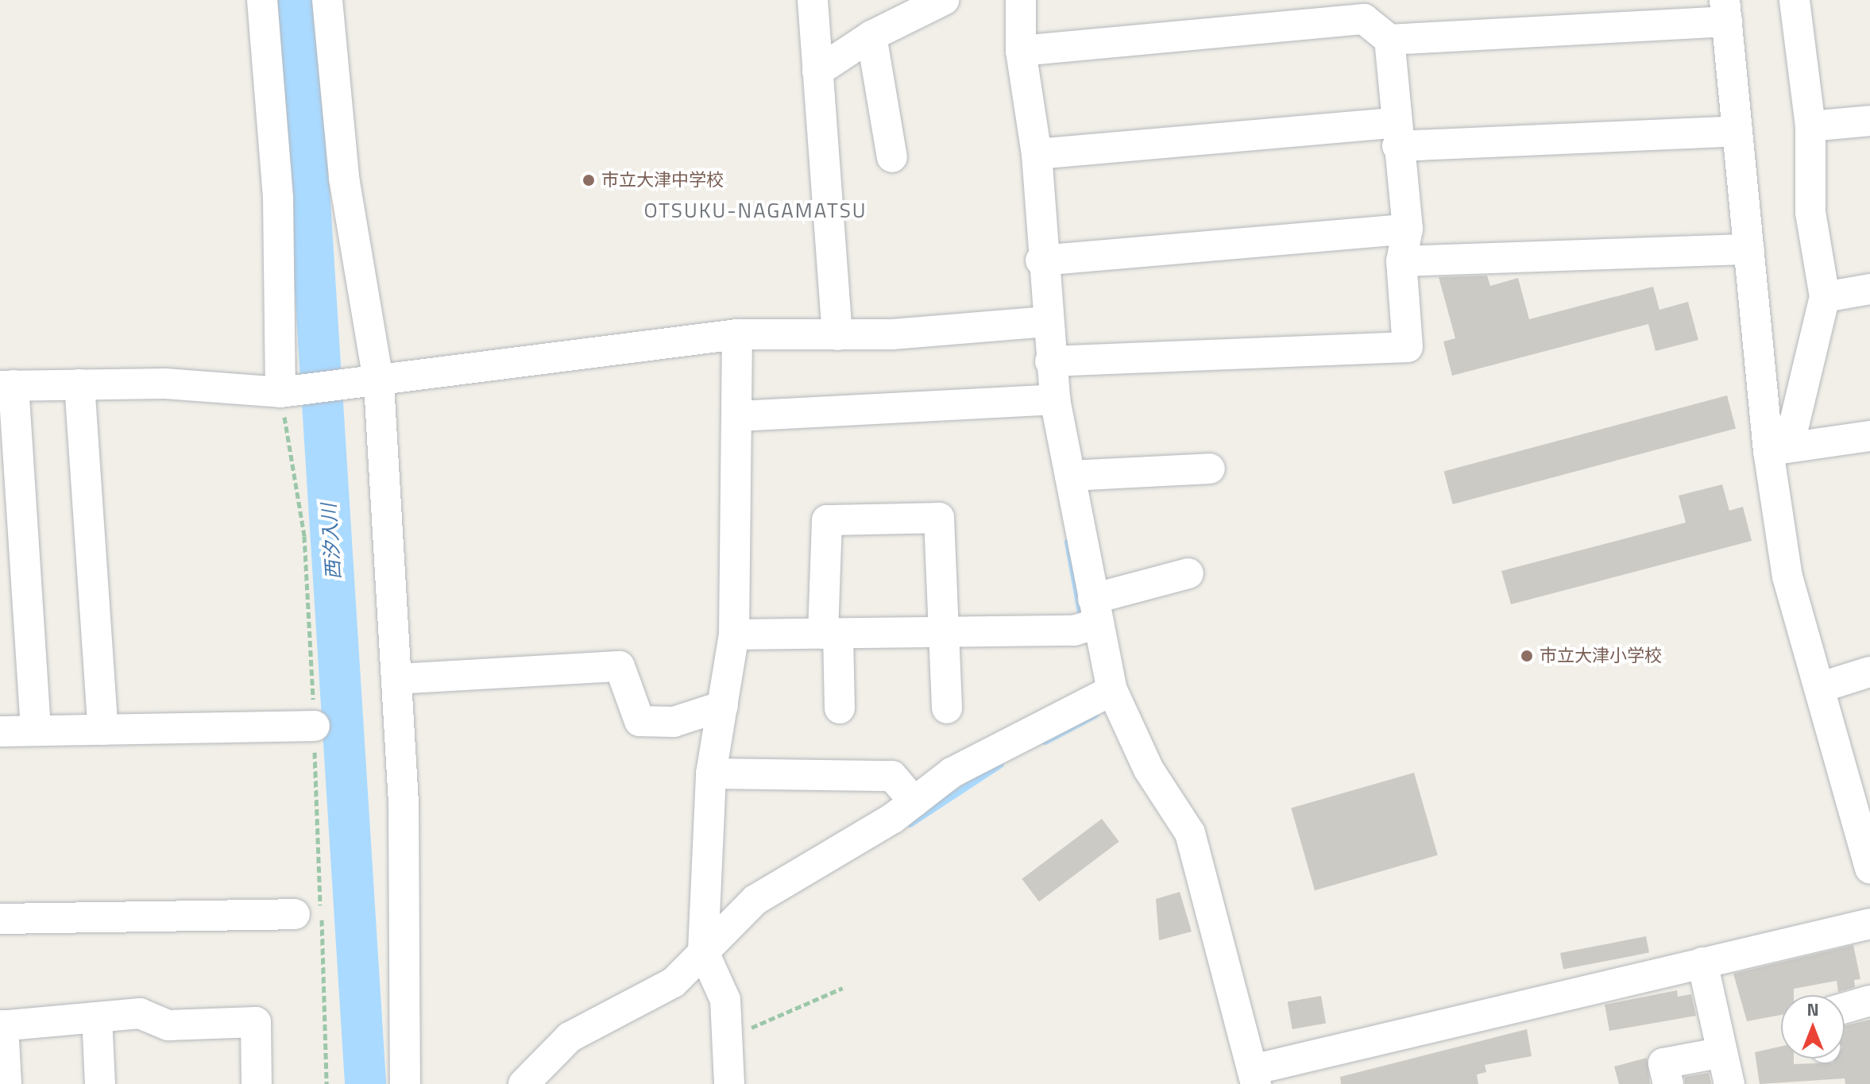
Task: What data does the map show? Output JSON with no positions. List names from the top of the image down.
{
  "districts": ["OTSUKU-NAGAMATSU"],
  "water": ["西汐入川"],
  "places": ["市立大津中学校", "市立大津小学校"],
  "north": "top"
}
